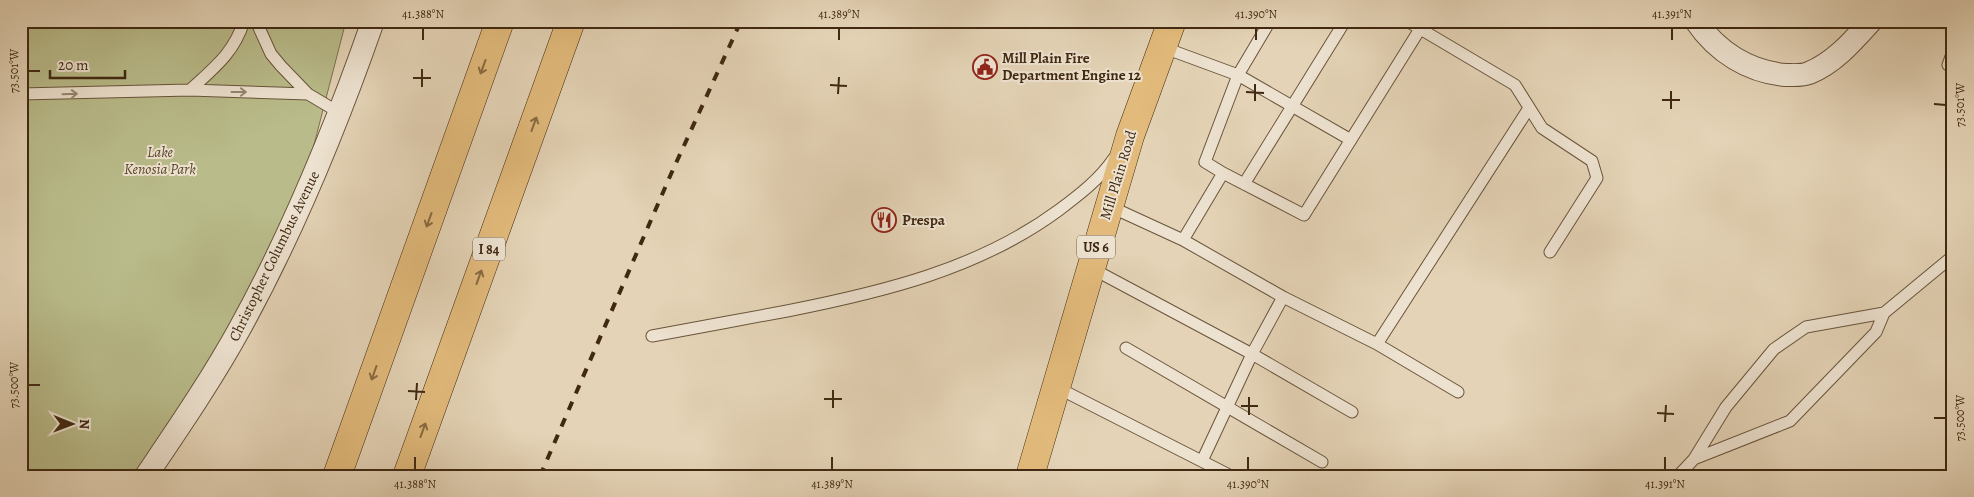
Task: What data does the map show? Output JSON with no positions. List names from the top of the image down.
{
  "streets": {
    "main road": ["Mill Plain Road", "US 6", "I 84"],
    "street": ["Christopher Columbus Avenue"]
  },
  "parks": ["Lake Kenosia Park"],
  "places": {
    "public building": ["Mill Plain Fire Department Engine 12"],
    "restaurant": ["Prespa"]
  },
  "scale_bar": "20 m",
  "north": "right",
  "coordinates": [
    "41.388°N",
    "41.389°N",
    "41.390°N",
    "41.391°N",
    "73.501°W",
    "73.500°W"
  ]
}
